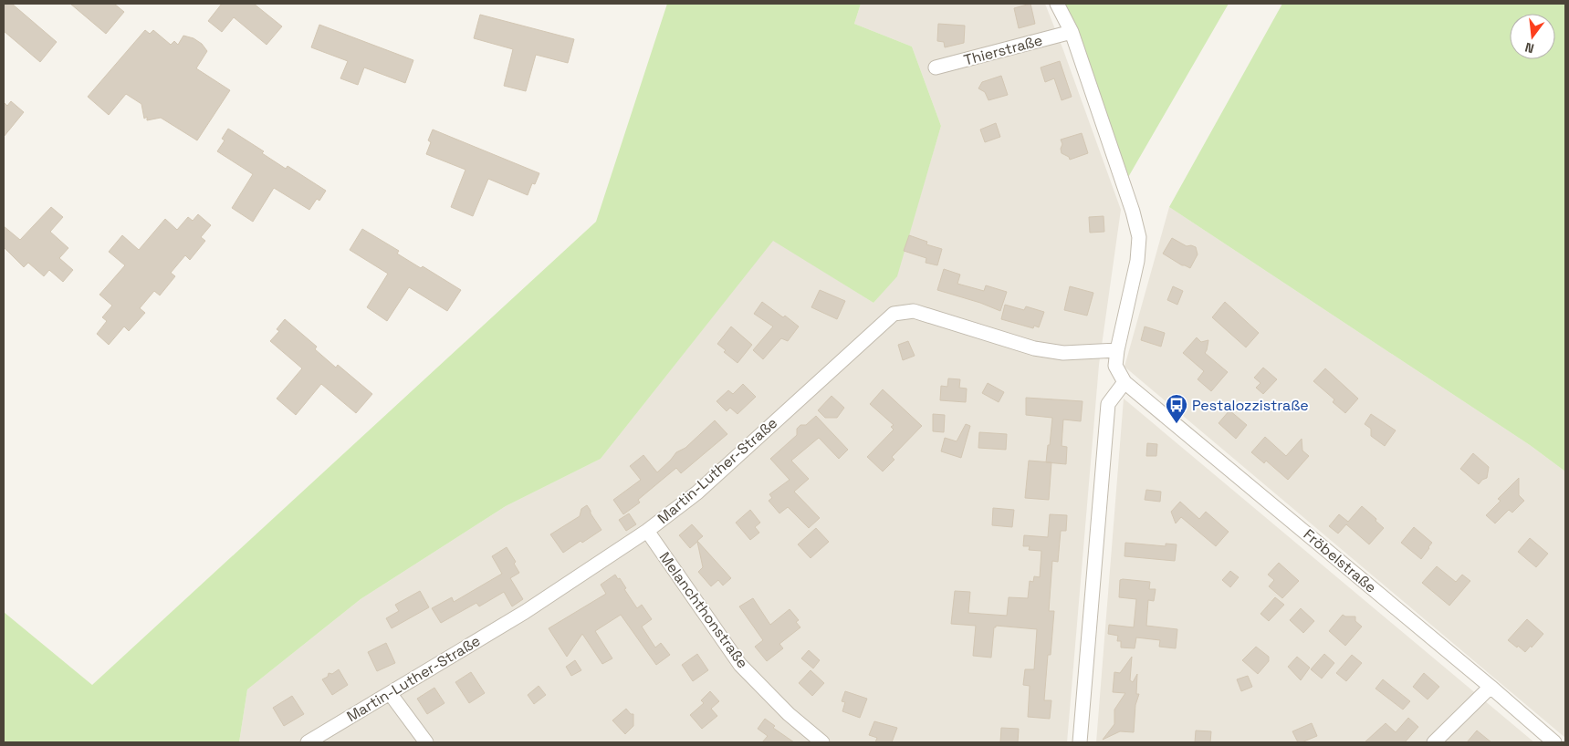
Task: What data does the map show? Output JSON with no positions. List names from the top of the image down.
{
  "streets": {
    "street": [
      "Thierstraße",
      "Martin-Luther-Straße",
      "Fröbelstraße",
      "Melanchthonstraße"
    ]
  },
  "crossings": [
    ["Martin-Luther-Straße", "Melanchthonstraße"]
  ],
  "places": {
    "bus stop": ["Pestalozzistraße"]
  },
  "north": "bottom"
}
